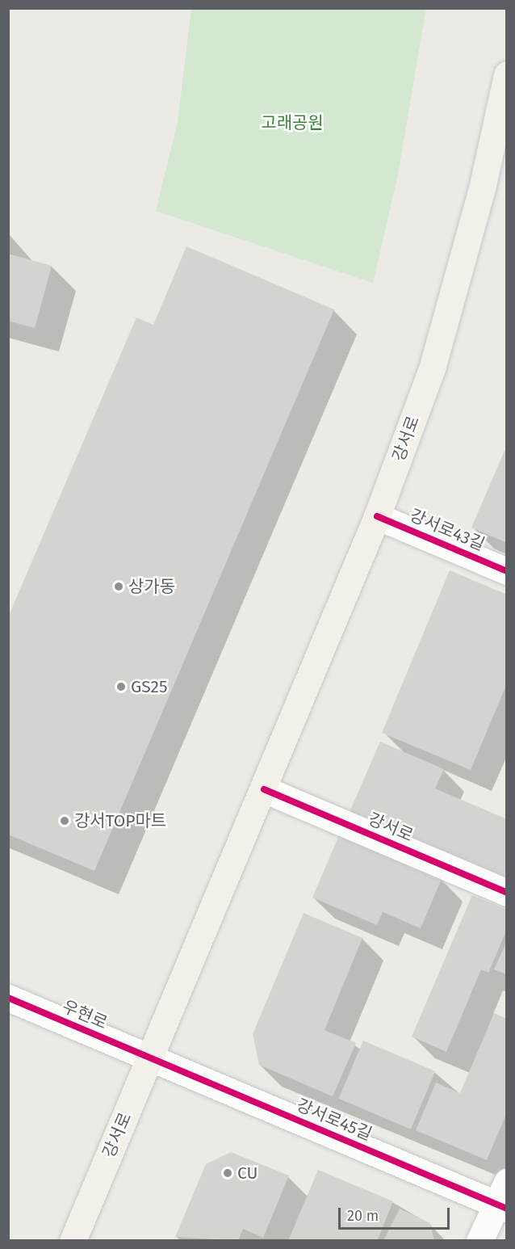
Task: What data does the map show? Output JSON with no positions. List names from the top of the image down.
{
  "streets": {
    "main road": ["강서로"],
    "street": ["강서로43길", "우현로", "강서로45길"]
  },
  "crossings": [
    ["강서로", "강서로43길"],
    ["강서로", "우현로"],
    ["강서로", "강서로45길"],
    ["우현로", "강서로45길"]
  ],
  "parks": ["고래공원"],
  "places": [
    "상가동",
    "GS25",
    "강서TOP마트",
    "CU"
  ],
  "scale_bar": "20 m"
}
